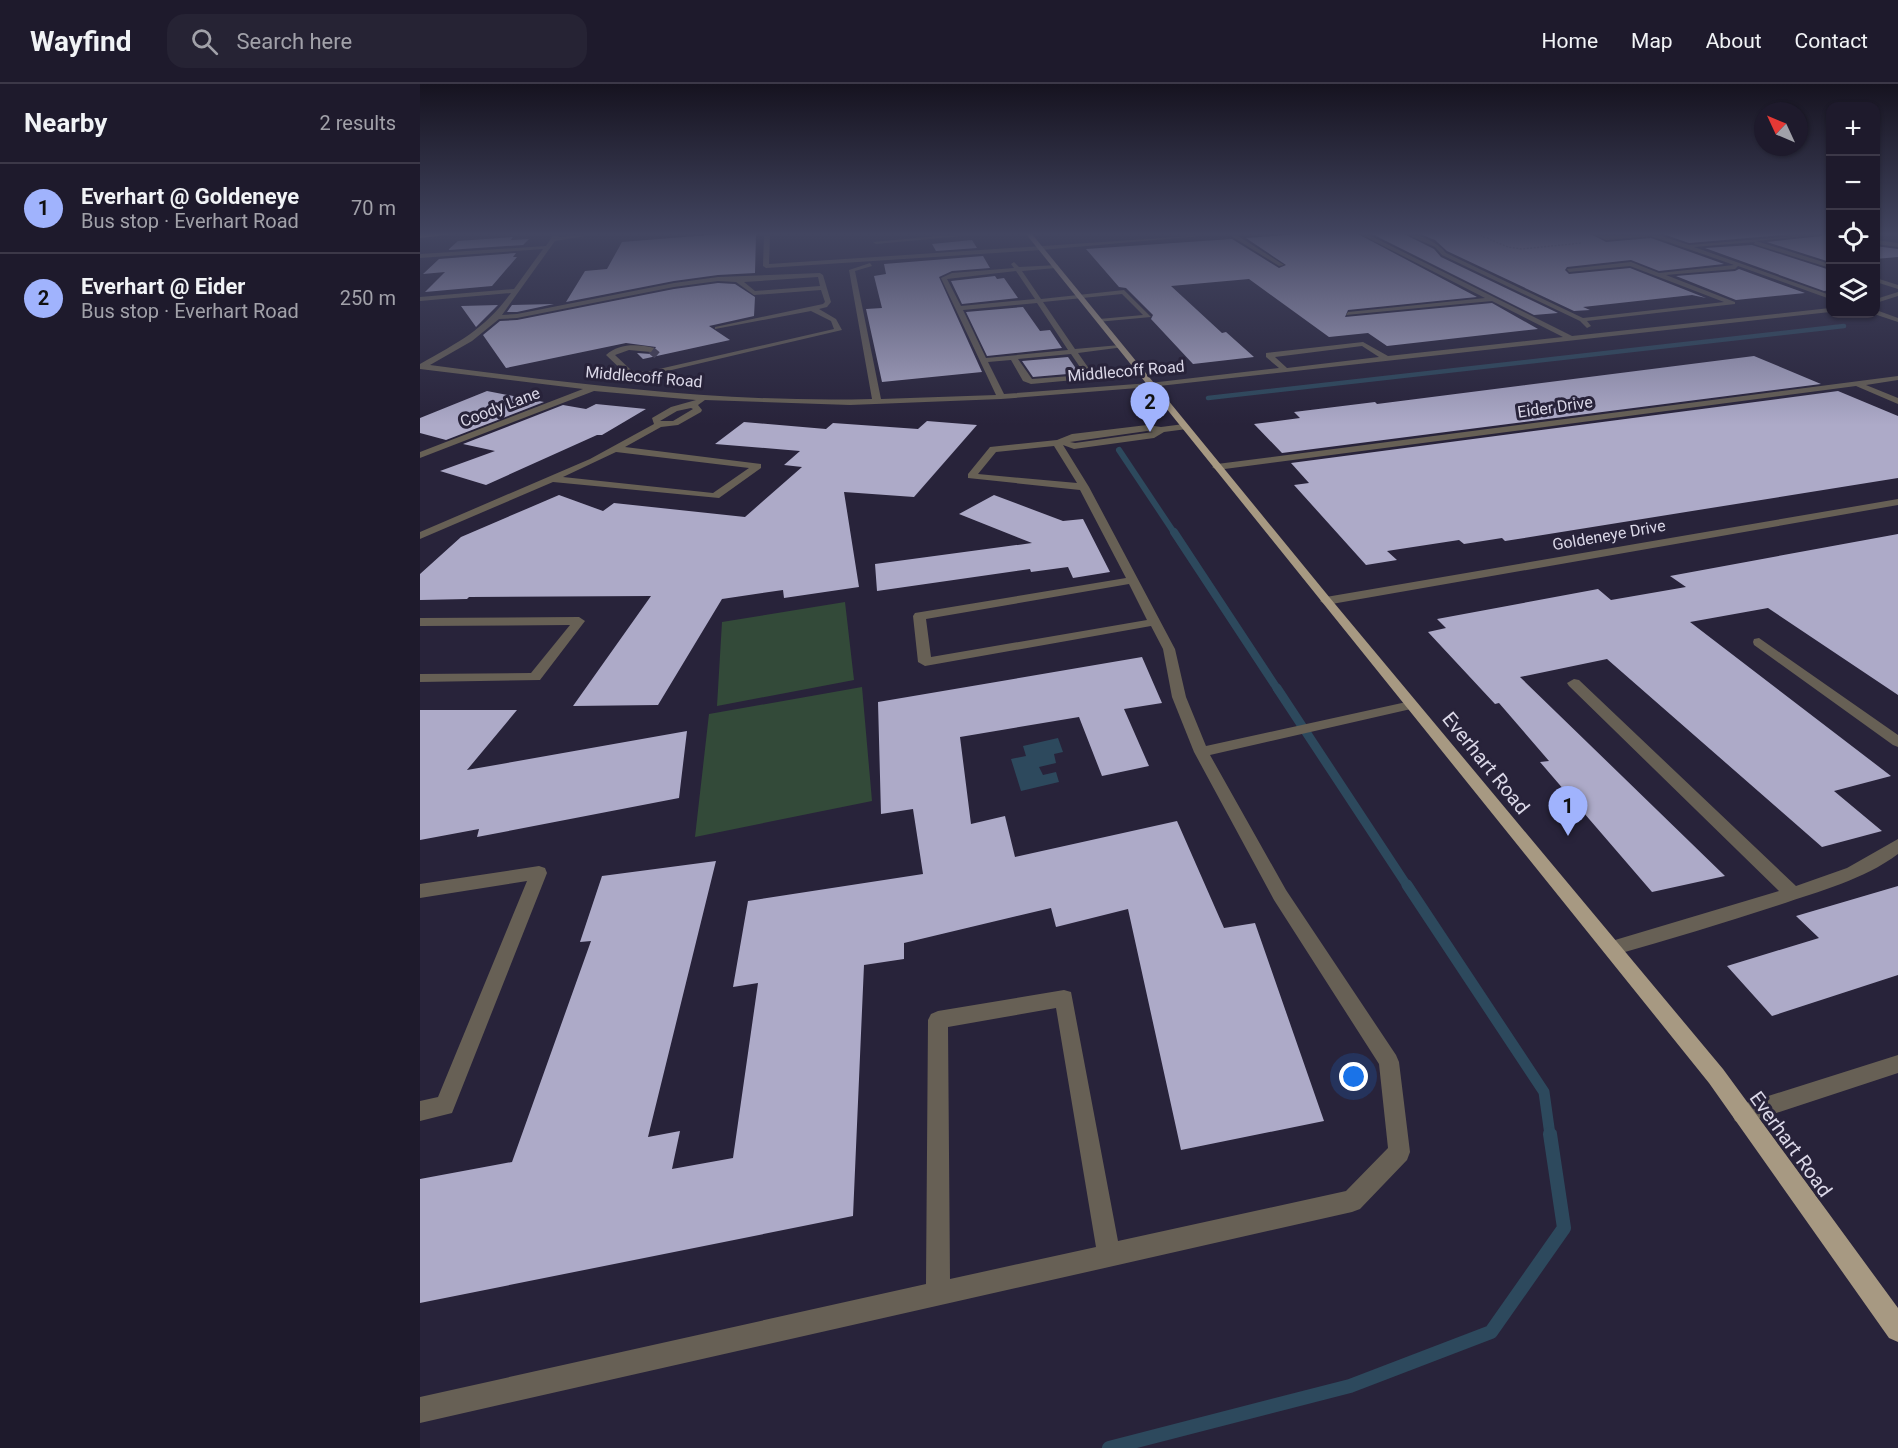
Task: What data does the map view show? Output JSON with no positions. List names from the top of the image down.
{
  "streets": {
    "main road": ["Everhart Road"],
    "street": [
      "Middlecoff Road",
      "Coody Lane",
      "Eider Drive",
      "Goldeneye Drive"
    ]
  },
  "crossings": [
    ["Middlecoff Road", "Coody Lane"],
    ["Middlecoff Road", "Everhart Road"],
    ["Eider Drive", "Everhart Road"],
    ["Goldeneye Drive", "Everhart Road"]
  ],
  "north": "top left",
  "page": {
    "header": "Wayfind",
    "search": "Search here",
    "nav": [
      "Home",
      "Map",
      "About",
      "Contact"
    ],
    "heading": ["Nearby", "2 results"],
    "map_buttons": ["+", "−"],
    "list": [
      {
        "mark": "1",
        "name": "Everhart @ Goldeneye",
        "note": "Bus stop · Everhart Road",
        "value": "70 m"
      },
      {
        "mark": "2",
        "name": "Everhart @ Eider",
        "note": "Bus stop · Everhart Road",
        "value": "250 m"
      }
    ],
    "pins": ["2", "1"]
  }
}
